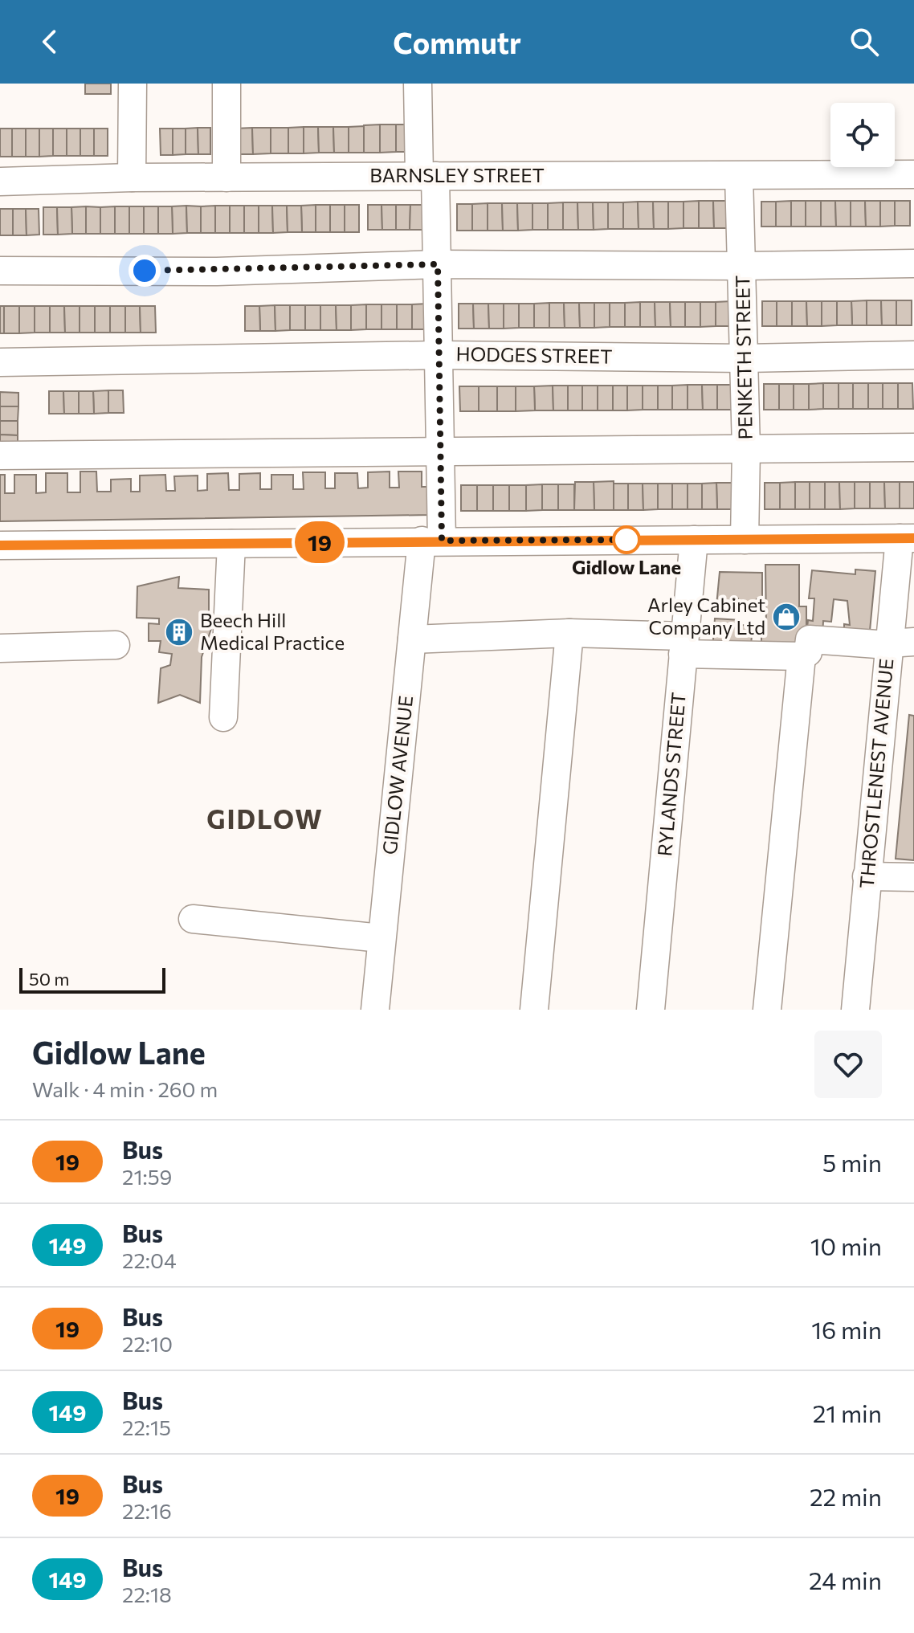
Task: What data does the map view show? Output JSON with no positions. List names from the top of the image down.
{
  "streets": {
    "street": [
      "BARNSLEY STREET",
      "HODGES STREET",
      "PENKETH STREET",
      "THROSTLENEST AVENUE",
      "RYLANDS STREET",
      "GIDLOW AVENUE"
    ]
  },
  "crossings": [
    ["BARNSLEY STREET", "PENKETH STREET"],
    ["BARNSLEY STREET", "GIDLOW AVENUE"],
    ["HODGES STREET", "PENKETH STREET"],
    ["HODGES STREET", "GIDLOW AVENUE"]
  ],
  "districts": ["GIDLOW"],
  "places": {
    "other": ["Gidlow Lane"],
    "shop": ["Arley Cabinet Company Ltd"],
    "building": ["Beech Hill Medical Practice"]
  },
  "lines": ["bus line 19"],
  "scale_bar": "50 m",
  "page": {
    "header": "Commutr",
    "on_map": "19",
    "scale": "50 m",
    "heading": ["Gidlow Lane", "Walk · 4 min · 260 m"],
    "list": [
      {
        "mark": "19",
        "name": "Bus",
        "note": "21:59",
        "value": "5 min"
      },
      {
        "mark": "149",
        "name": "Bus",
        "note": "22:04",
        "value": "10 min"
      },
      {
        "mark": "19",
        "name": "Bus",
        "note": "22:10",
        "value": "16 min"
      },
      {
        "mark": "149",
        "name": "Bus",
        "note": "22:15",
        "value": "21 min"
      },
      {
        "mark": "19",
        "name": "Bus",
        "note": "22:16",
        "value": "22 min"
      },
      {
        "mark": "149",
        "name": "Bus",
        "note": "22:18",
        "value": "24 min"
      }
    ]
  }
}
